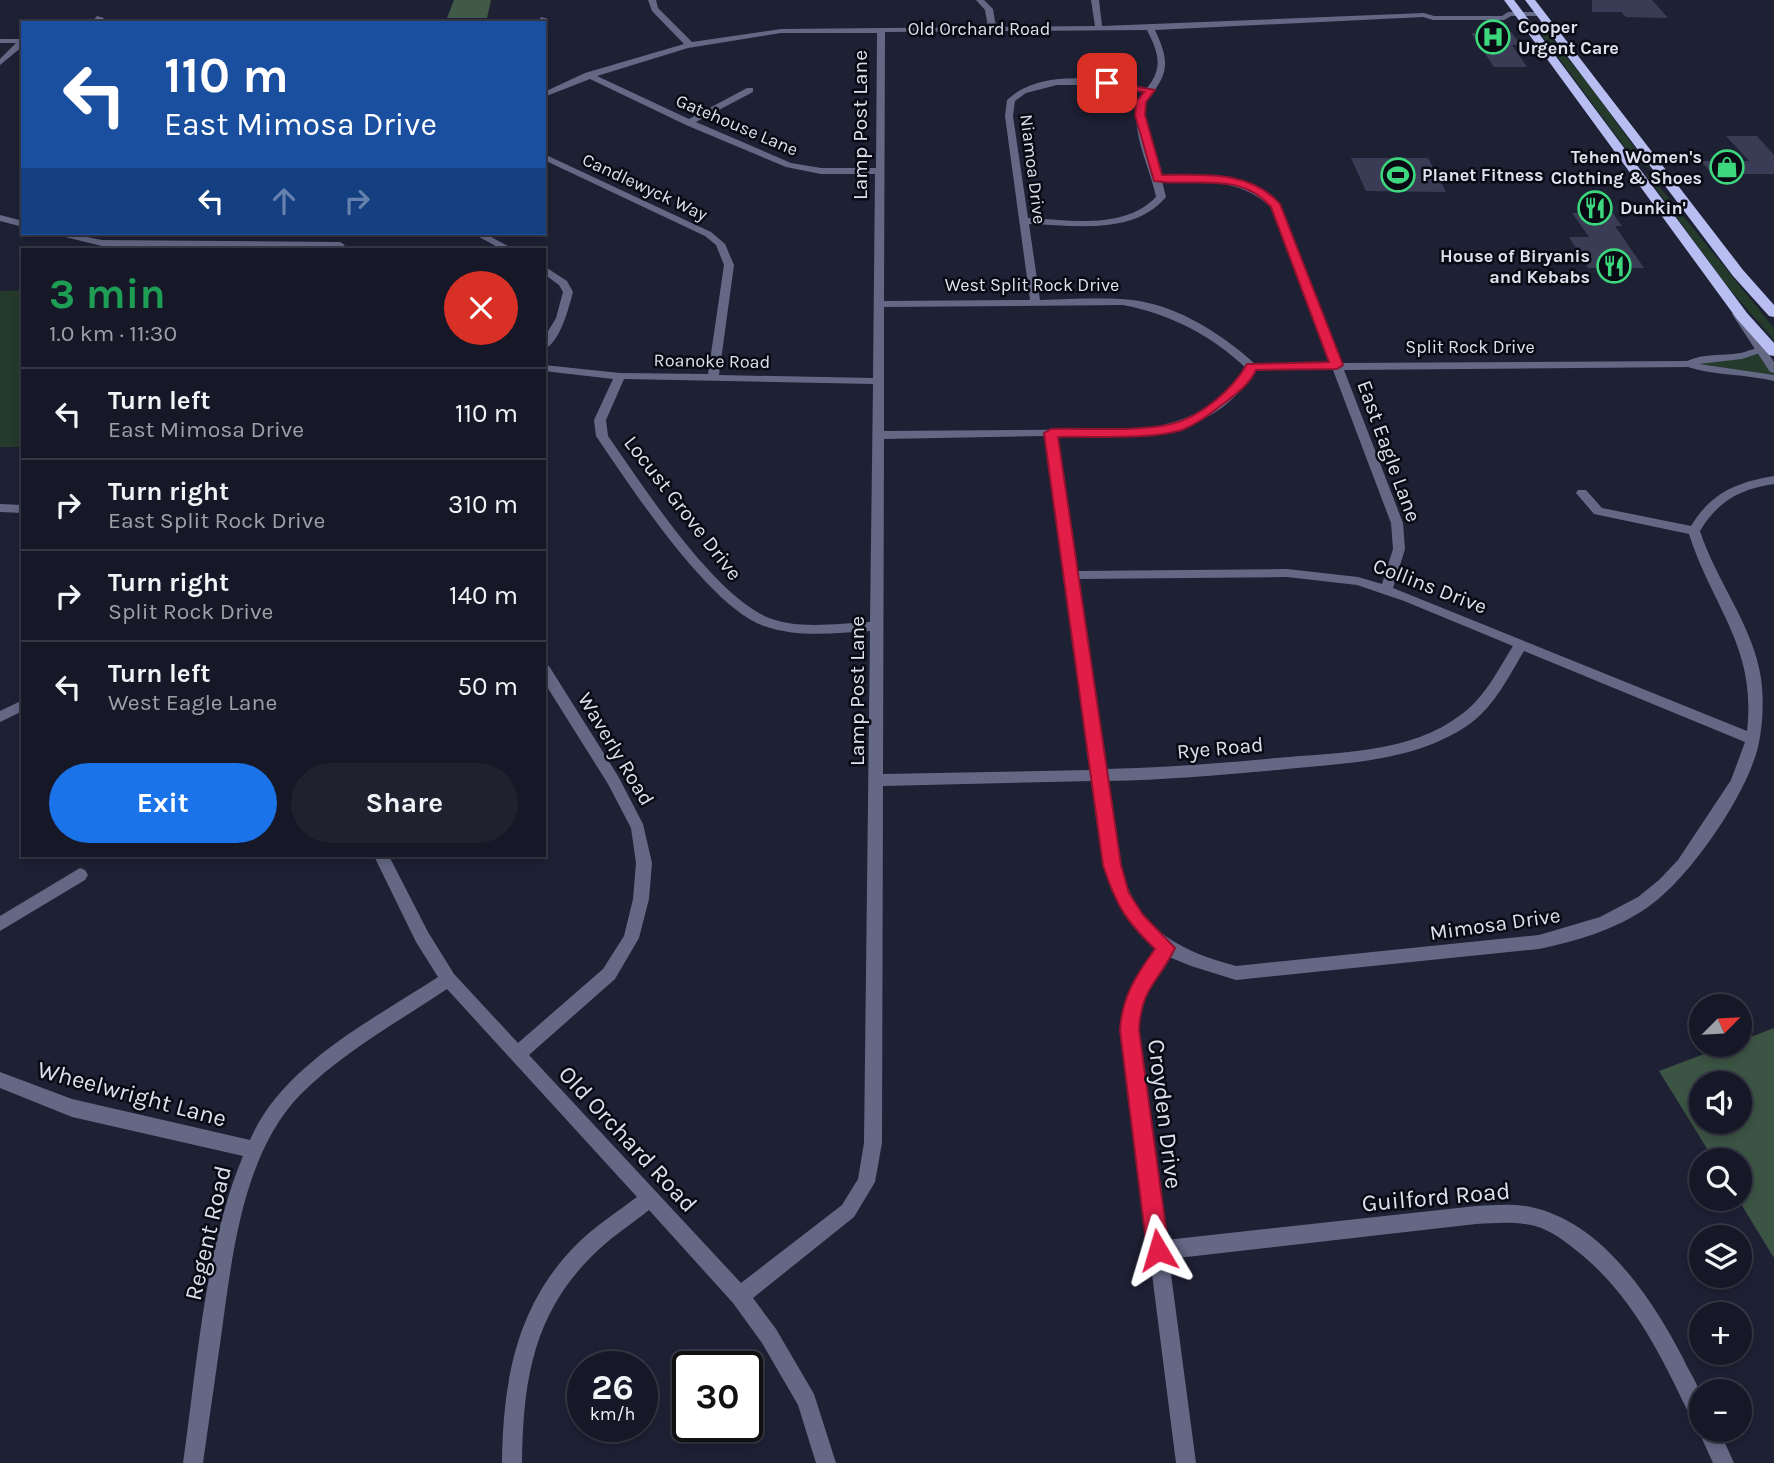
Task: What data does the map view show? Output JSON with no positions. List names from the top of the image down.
{
  "streets": {
    "street": [
      "Old Orchard Road",
      "Gatehouse Lane",
      "Lamp Post Lane",
      "Niamoa Drive",
      "Candlewyck Way",
      "West Split Rock Drive",
      "Split Rock Drive",
      "Roanoke Road",
      "East Eagle Lane",
      "Locust Grove Drive",
      "Collins Drive",
      "Rye Road",
      "Waverly Road",
      "Mimosa Drive",
      "Wheelwright Lane",
      "Croyden Drive",
      "Guilford Road",
      "Regent Road"
    ]
  },
  "crossings": [
    ["Old Orchard Road", "Gatehouse Lane"],
    ["Old Orchard Road", "Lamp Post Lane"],
    ["Old Orchard Road", "Waverly Road"],
    ["Old Orchard Road", "Regent Road"],
    ["Gatehouse Lane", "Lamp Post Lane"],
    ["Lamp Post Lane", "West Split Rock Drive"],
    ["Lamp Post Lane", "Roanoke Road"],
    ["Lamp Post Lane", "Locust Grove Drive"],
    ["Lamp Post Lane", "Rye Road"],
    ["Niamoa Drive", "West Split Rock Drive"],
    ["Candlewyck Way", "Roanoke Road"],
    ["West Split Rock Drive", "Split Rock Drive"],
    ["Split Rock Drive", "East Eagle Lane"],
    ["Roanoke Road", "Locust Grove Drive"],
    ["East Eagle Lane", "Collins Drive"],
    ["Collins Drive", "Rye Road"],
    ["Collins Drive", "Mimosa Drive"],
    ["Rye Road", "Mimosa Drive"],
    ["Mimosa Drive", "Croyden Drive"],
    ["Wheelwright Lane", "Regent Road"],
    ["Croyden Drive", "Guilford Road"]
  ],
  "places": {
    "hospital": ["Cooper Urgent Care"],
    "shop": ["Tehen Women's Clothing & Shoes"],
    "sports": ["Planet Fitness"],
    "restaurant": ["Dunkin'", "House of Biryanis and Kebabs"]
  },
  "north": "top right",
  "page": {
    "turn": ["110 m", "East Mimosa Drive"],
    "heading": ["3 min", "1.0 km · 11:30"],
    "list": [
      {
        "name": "Turn left",
        "note": "East Mimosa Drive",
        "value": "110 m"
      },
      {
        "name": "Turn right",
        "note": "East Split Rock Drive",
        "value": "310 m"
      },
      {
        "name": "Turn right",
        "note": "Split Rock Drive",
        "value": "140 m"
      },
      {
        "name": "Turn left",
        "note": "West Eagle Lane",
        "value": "50 m"
      }
    ],
    "buttons": ["Exit", "Share"],
    "map_buttons": ["+", "−"],
    "speed": "26 km/h",
    "limit": "30"
  }
}
